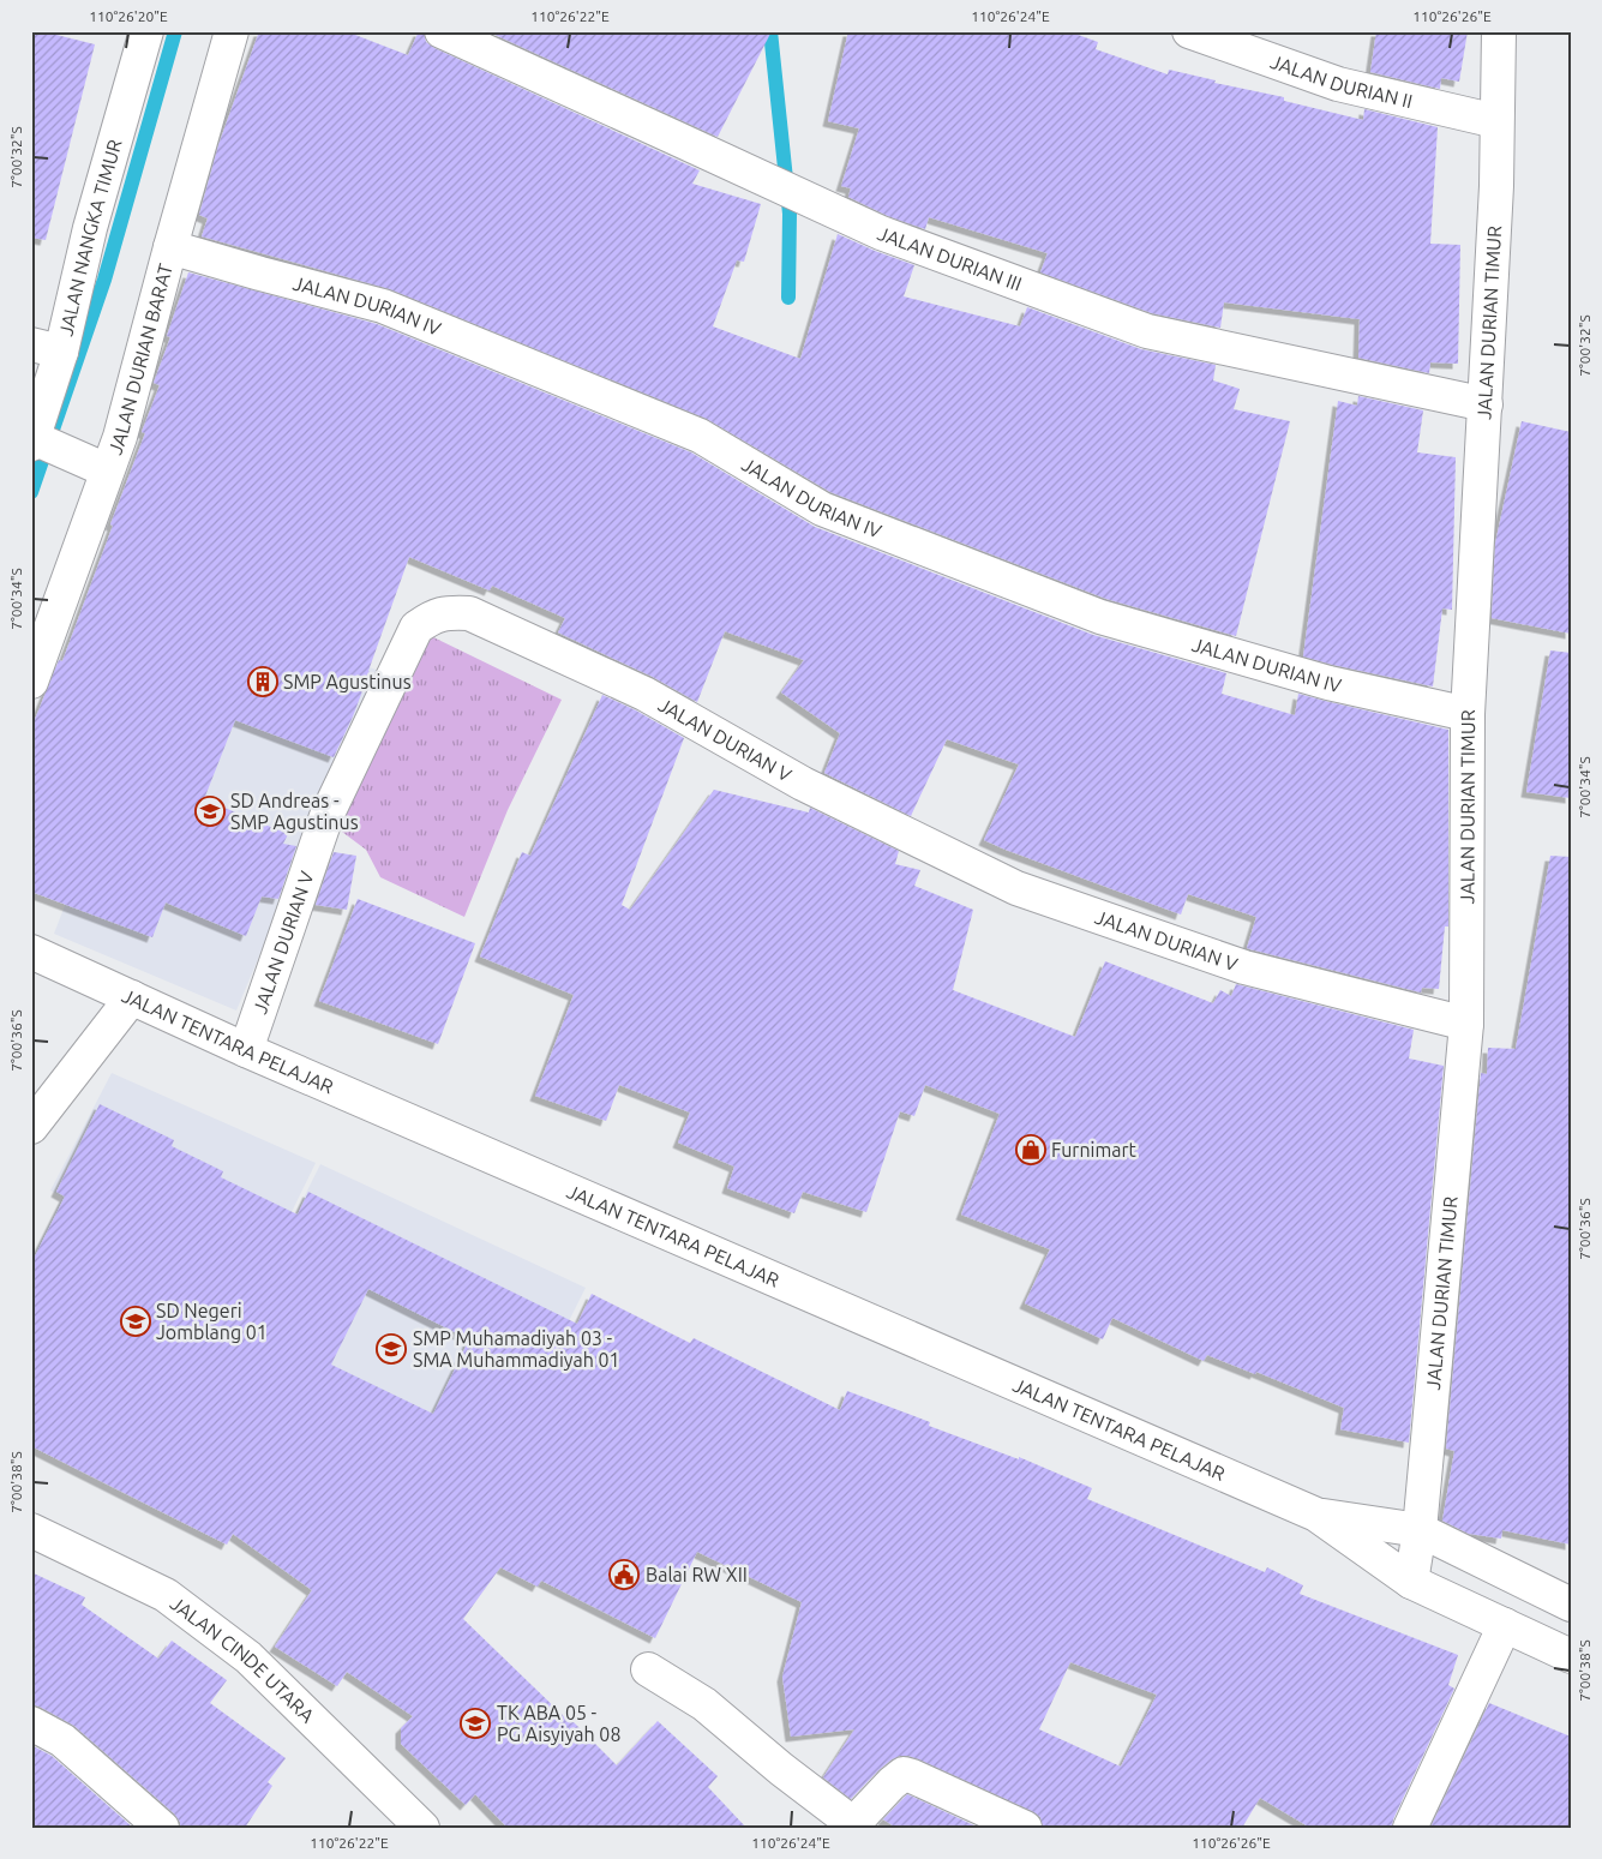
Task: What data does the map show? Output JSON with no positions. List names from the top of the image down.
{
  "streets": {
    "street": [
      "JALAN DURIAN II",
      "JALAN NANGKA TIMUR",
      "JALAN DURIAN III",
      "JALAN DURIAN IV",
      "JALAN DURIAN TIMUR",
      "JALAN DURIAN BARAT",
      "JALAN DURIAN V",
      "JALAN TENTARA PELAJAR",
      "JALAN CINDE UTARA"
    ]
  },
  "crossings": [
    ["JALAN DURIAN II", "JALAN DURIAN TIMUR"],
    ["JALAN NANGKA TIMUR", "JALAN DURIAN BARAT"],
    ["JALAN DURIAN III", "JALAN DURIAN TIMUR"],
    ["JALAN DURIAN IV", "JALAN DURIAN TIMUR"],
    ["JALAN DURIAN IV", "JALAN DURIAN BARAT"],
    ["JALAN DURIAN TIMUR", "JALAN DURIAN V"],
    ["JALAN DURIAN TIMUR", "JALAN TENTARA PELAJAR"],
    ["JALAN DURIAN V", "JALAN TENTARA PELAJAR"]
  ],
  "places": {
    "building": ["SMP Agustinus"],
    "school or university": [
      "SD Andreas - SMP Agustinus",
      "SD Negeri Jomblang 01",
      "SMP Muhamadiyah 03 - SMA Muhammadiyah 01",
      "TK ABA 05 - PG Aisyiyah 08"
    ],
    "shop": ["Furnimart"],
    "public building": ["Balai RW XII"]
  },
  "coordinates": [
    "110°26'20\"E",
    "110°26'22\"E",
    "110°26'24\"E",
    "110°26'26\"E",
    "7°00'32\"S",
    "7°00'34\"S",
    "7°00'36\"S",
    "7°00'38\"S"
  ]
}
